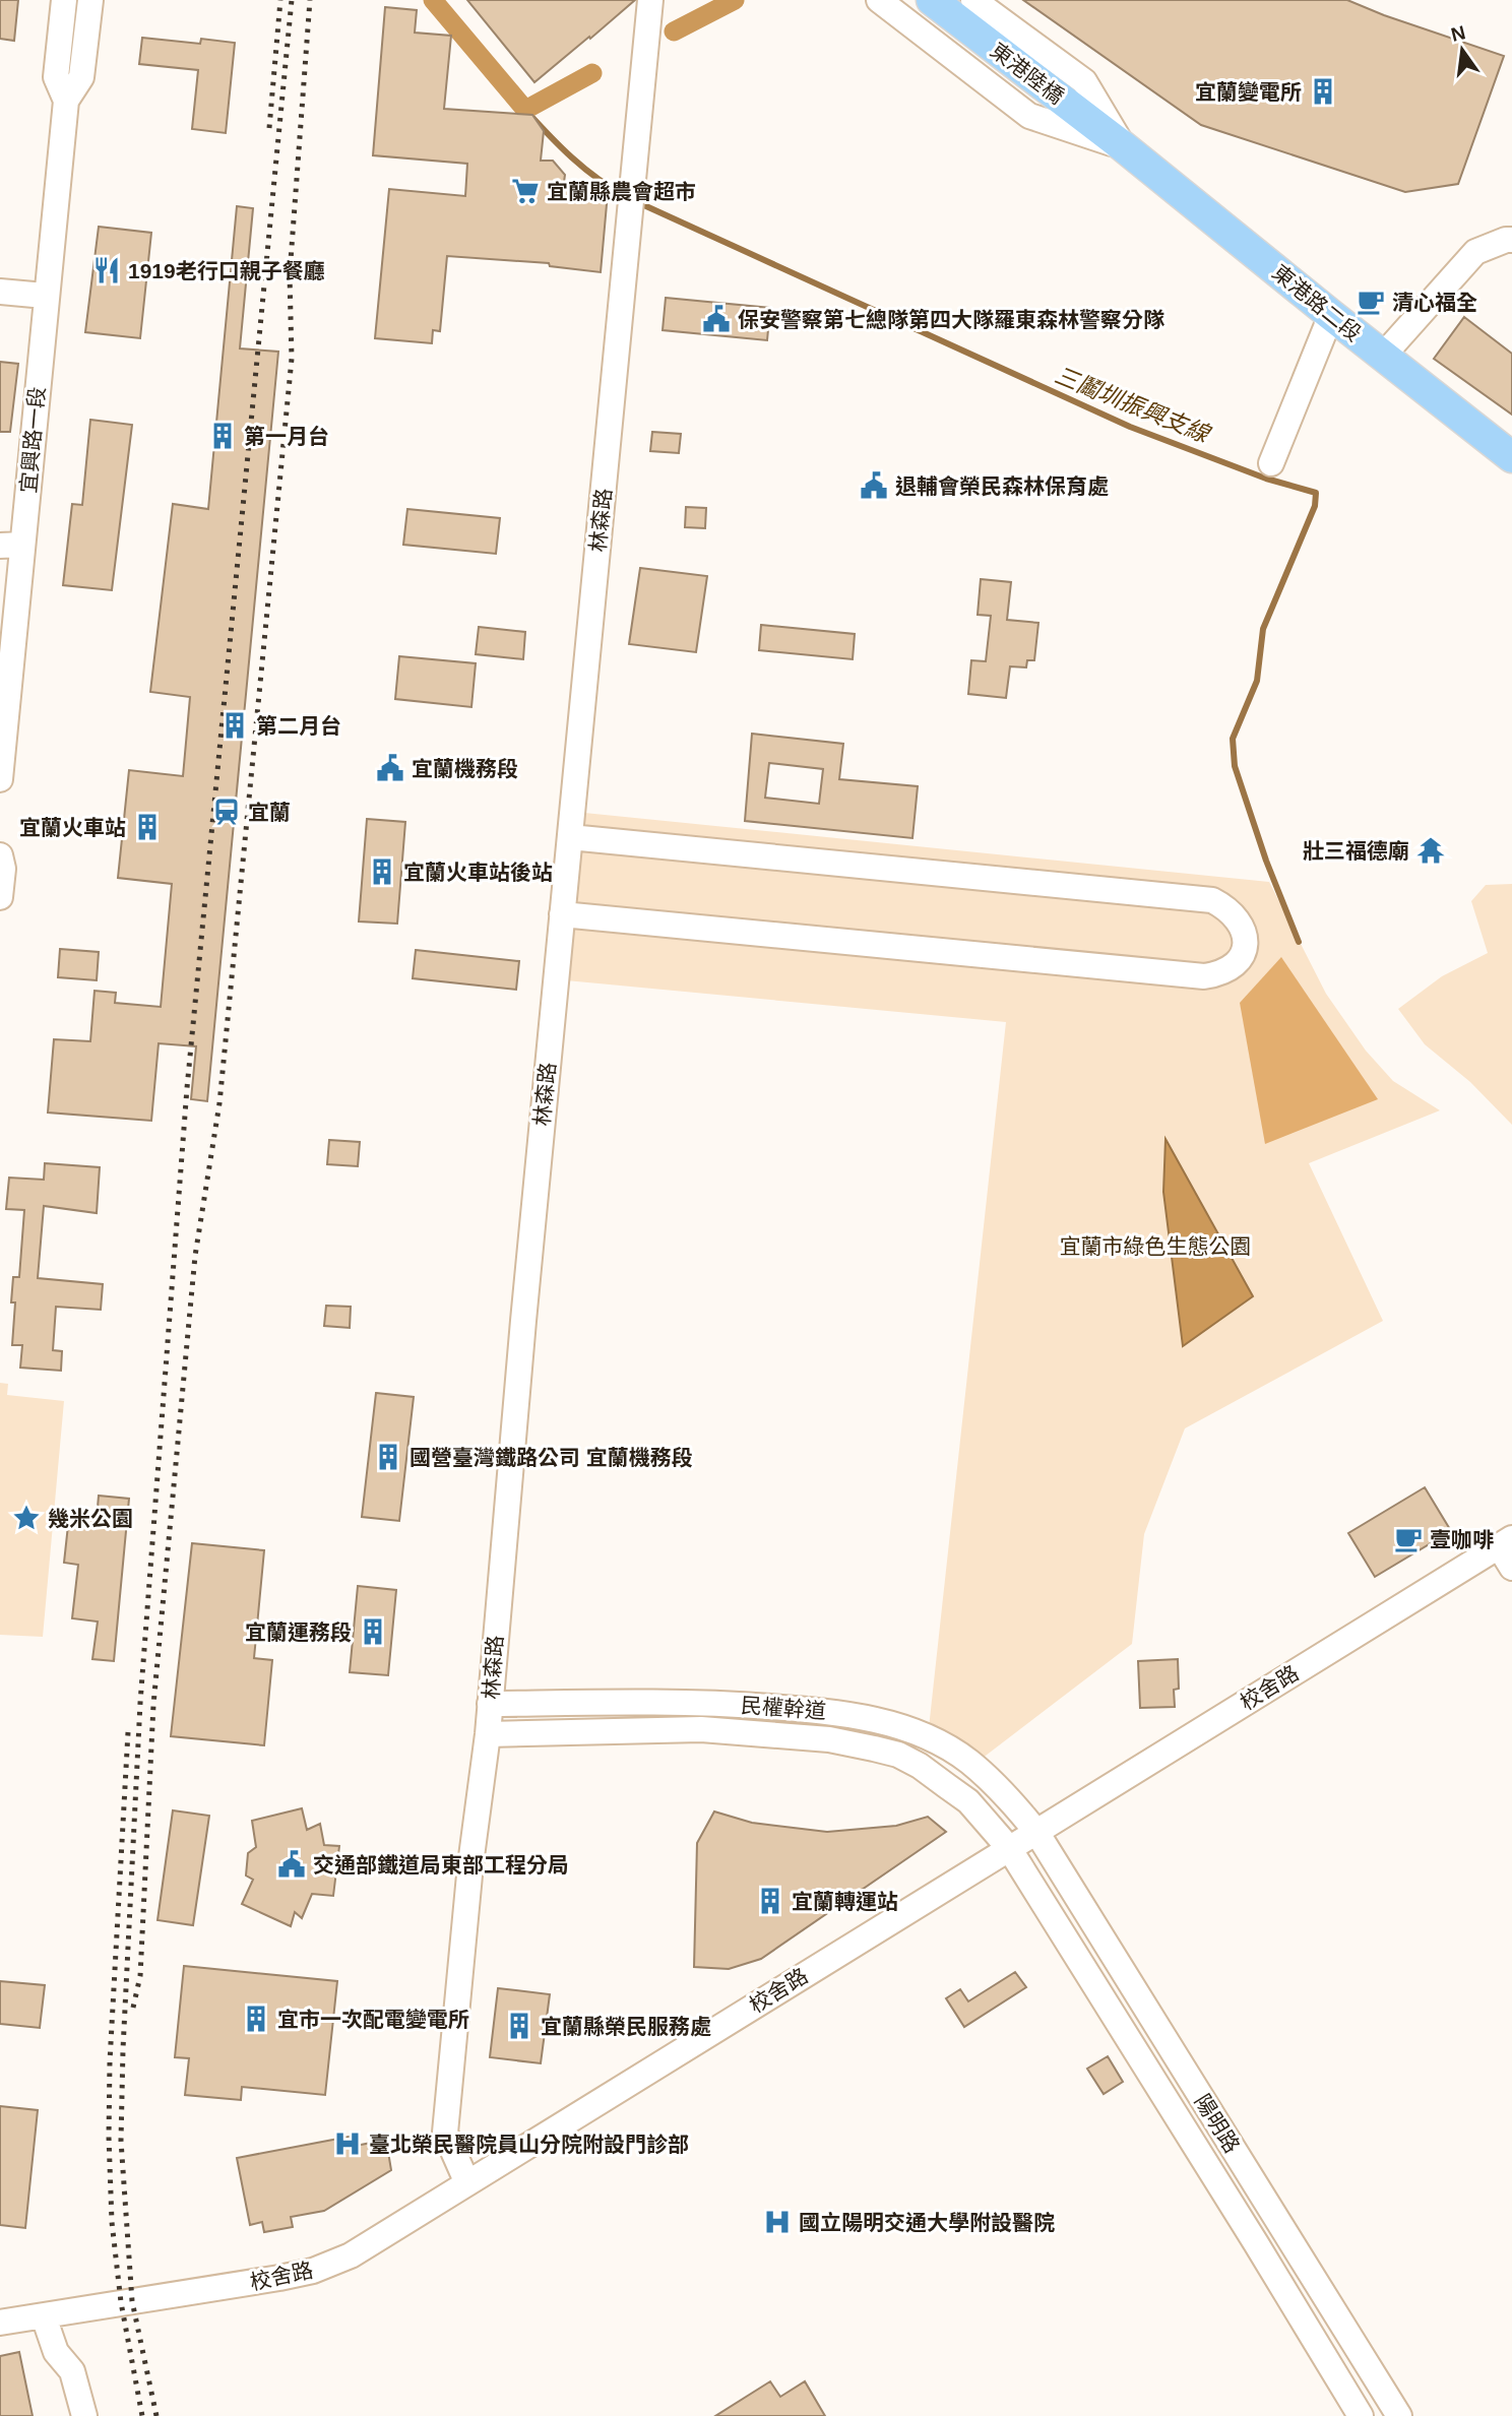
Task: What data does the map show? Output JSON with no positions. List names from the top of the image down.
{
  "streets": {
    "main road": ["東港陸橋", "東港路二段"],
    "street": [
      "宜興路一段",
      "林森路",
      "校舍路",
      "民權幹道",
      "陽明路"
    ]
  },
  "crossings": [
    ["東港陸橋", "東港路二段"],
    ["林森路", "校舍路"],
    ["林森路", "民權幹道"],
    ["校舍路", "民權幹道"],
    ["校舍路", "陽明路"],
    ["民權幹道", "陽明路"]
  ],
  "water": ["三鬮圳振興支線"],
  "parks": ["宜蘭市綠色生態公園"],
  "places": {
    "building": [
      "宜蘭變電所",
      "第一月台",
      "第二月台",
      "宜蘭火車站",
      "宜蘭火車站後站",
      "國營臺灣鐵路公司 宜蘭機務段",
      "宜蘭運務段",
      "宜蘭轉運站",
      "宜市一次配電變電所",
      "宜蘭縣榮民服務處"
    ],
    "supermarket": ["宜蘭縣農會超市"],
    "restaurant": ["1919老行口親子餐廳"],
    "cafe": ["清心福全", "壹咖啡"],
    "public building": [
      "保安警察第七總隊第四大隊羅東森林警察分隊",
      "退輔會榮民森林保育處",
      "宜蘭機務段",
      "交通部鐵道局東部工程分局"
    ],
    "station": ["宜蘭"],
    "temple": ["壯三福德廟"],
    "place": ["幾米公園"],
    "hospital": ["臺北榮民醫院員山分院附設門診部", "國立陽明交通大學附設醫院"]
  },
  "north": "top"
}
